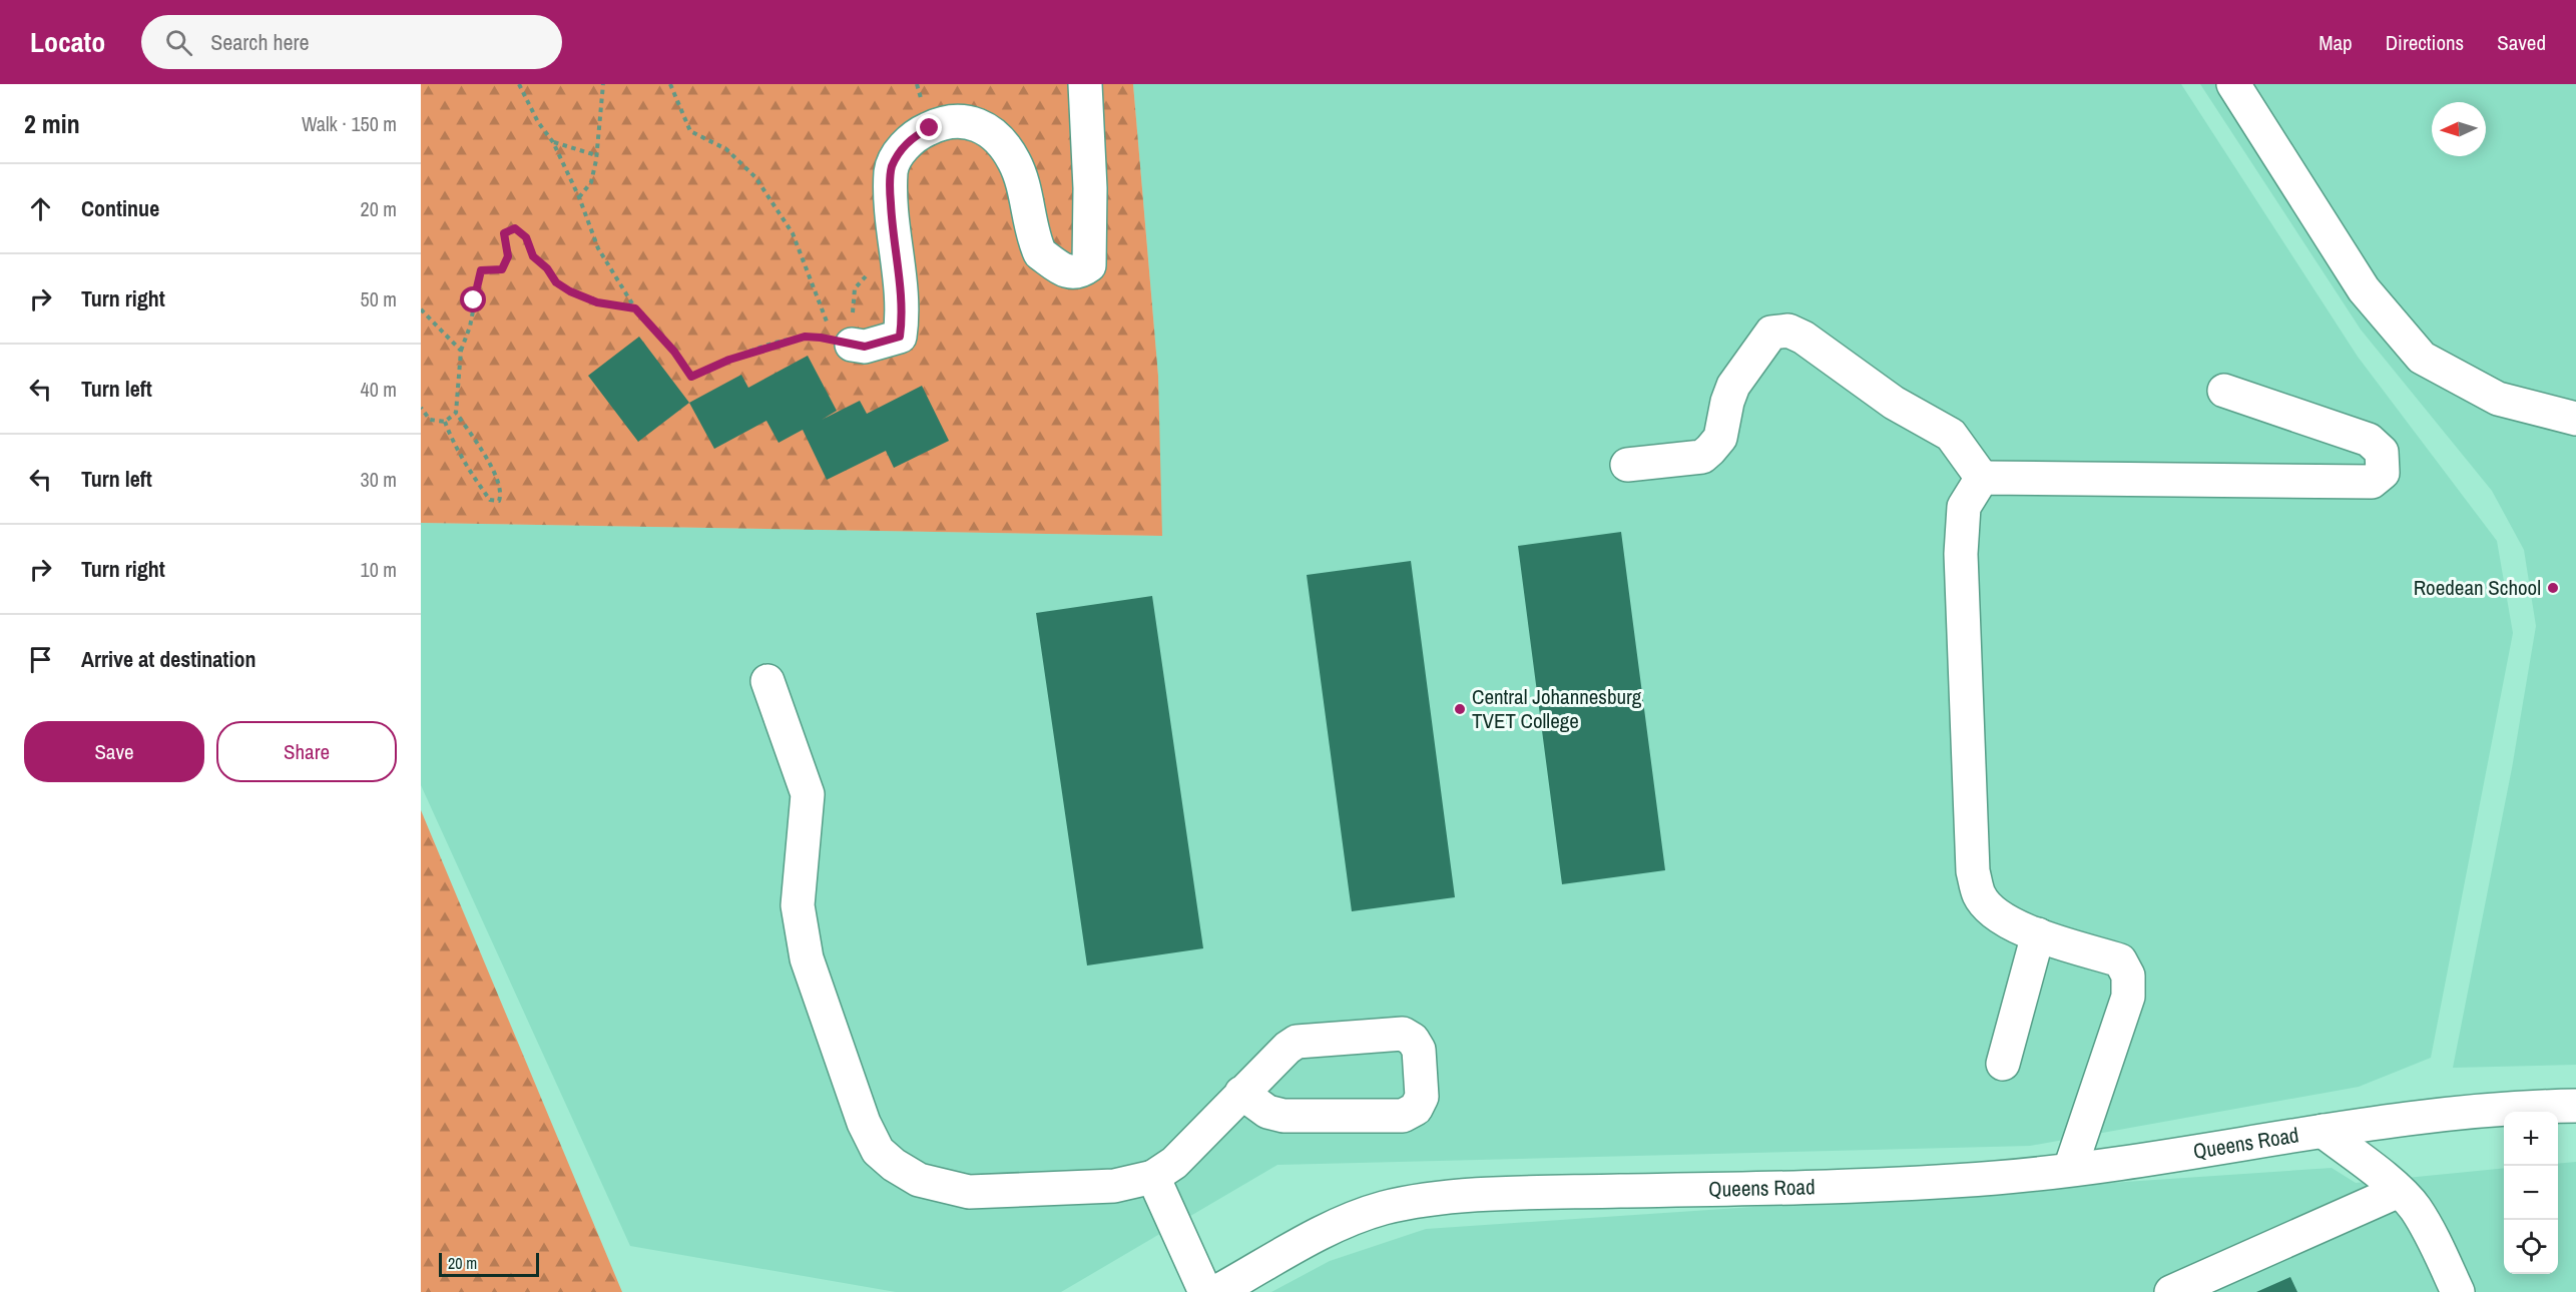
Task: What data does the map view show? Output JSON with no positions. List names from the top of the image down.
{
  "streets": {
    "street": ["Queens Road"]
  },
  "places": ["Roedean School", "Central Johannesburg TVET College"],
  "scale_bar": "20 m",
  "north": "left",
  "page": {
    "header": "Locato",
    "search": "Search here",
    "nav": ["Map", "Directions", "Saved"],
    "heading": ["2 min", "Walk · 150 m"],
    "list": [
      ["Continue", "20 m"],
      ["Turn right", "50 m"],
      ["Turn left", "40 m"],
      ["Turn left", "30 m"],
      ["Turn right", "10 m"],
      "Arrive at destination"
    ],
    "buttons": ["Save", "Share"],
    "map_buttons": ["+", "−"],
    "scale": "20 m"
  }
}
